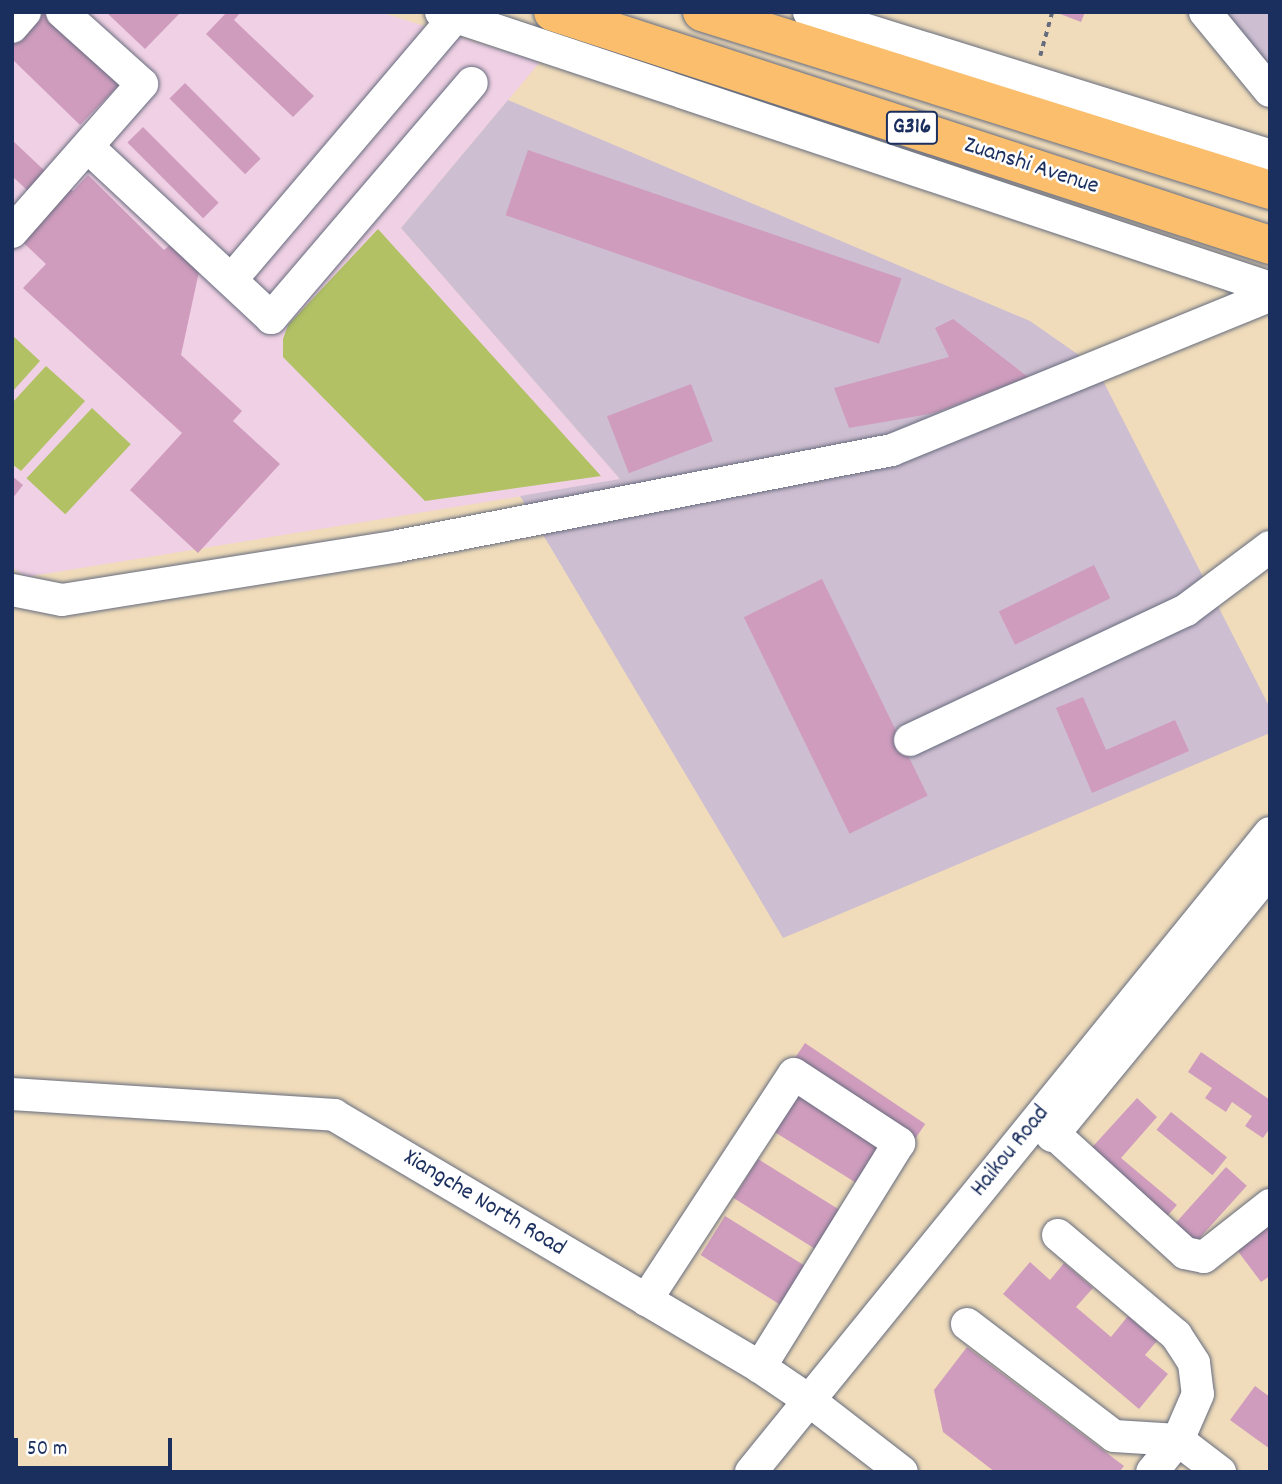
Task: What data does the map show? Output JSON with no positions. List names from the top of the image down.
{
  "streets": {
    "highway": ["G316", "Zuanshi Avenue"],
    "street": ["Haikou Road", "Xiangche North Road"]
  },
  "crossings": [
    ["Haikou Road", "Xiangche North Road"]
  ],
  "scale_bar": "50 m"
}
